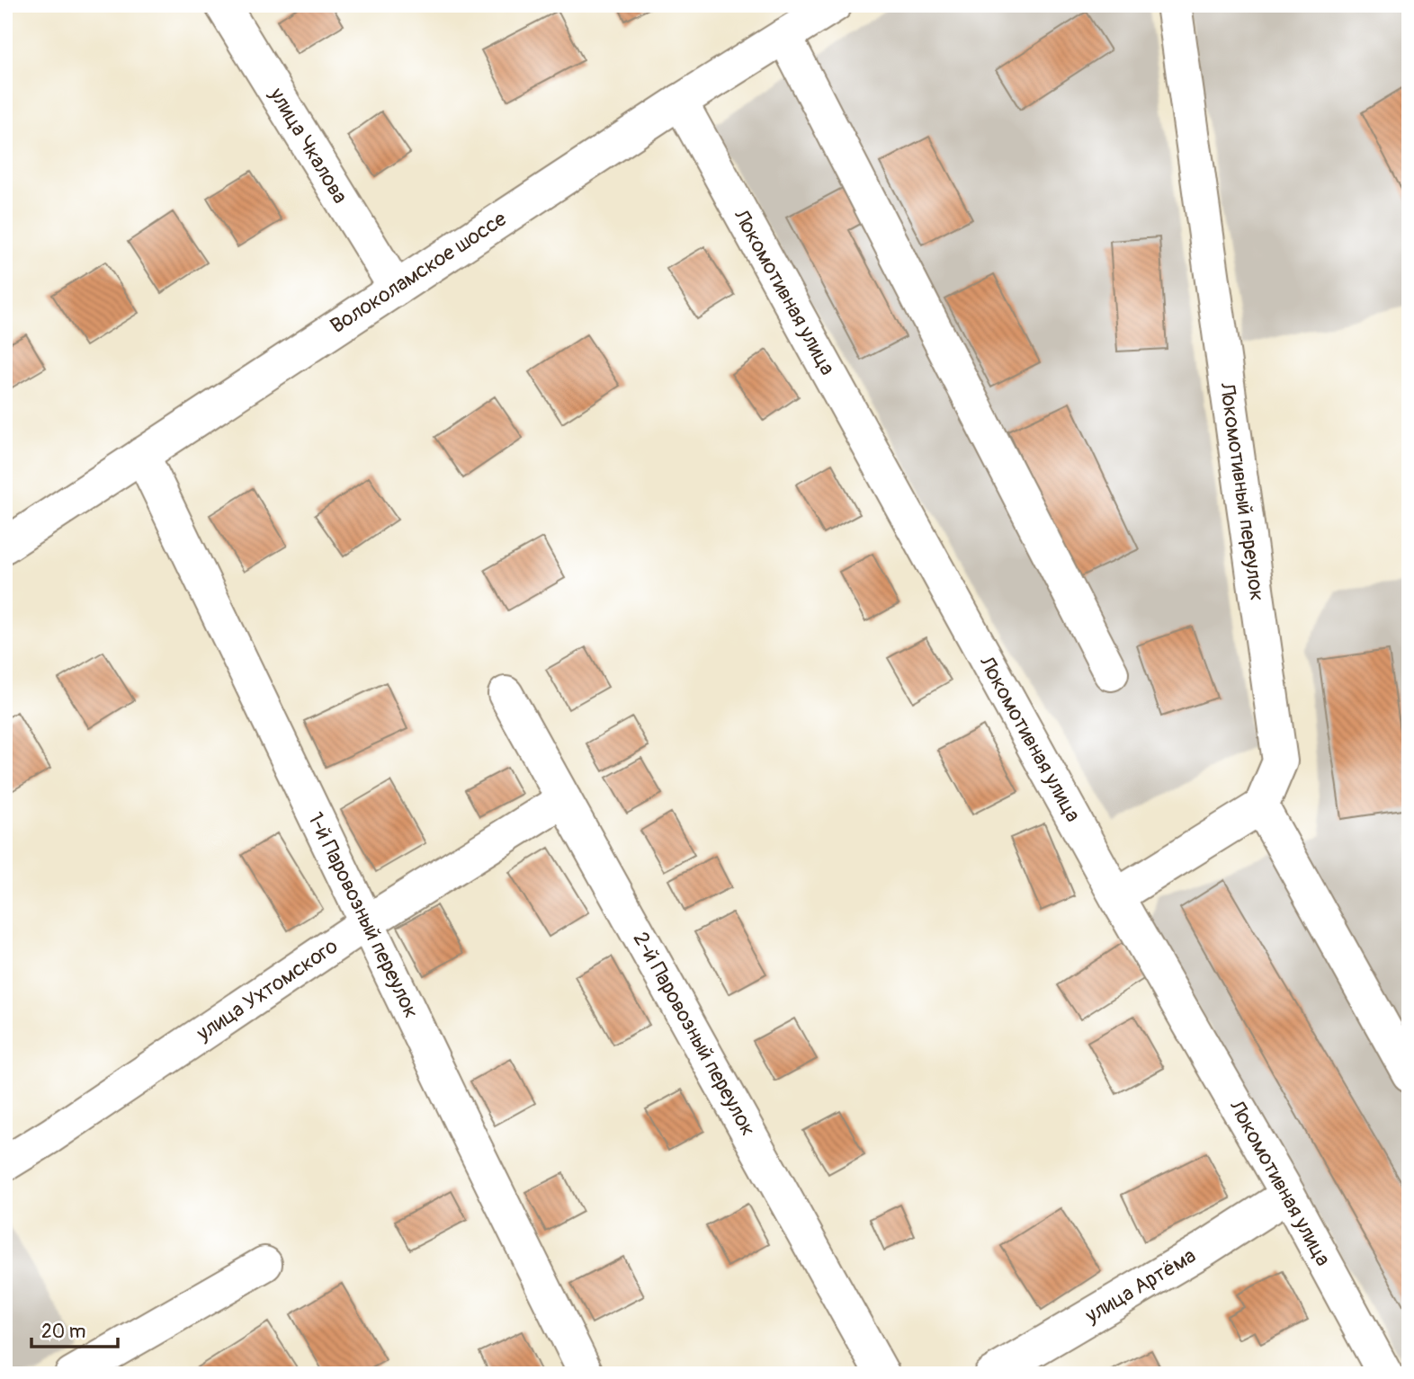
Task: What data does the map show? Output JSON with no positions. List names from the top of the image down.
{
  "streets": {
    "street": [
      "улица Чкалова",
      "Волоколамское шоссе",
      "Локомотивная улица",
      "Локомотивный переулок",
      "1-й Паровозный переулок",
      "улица Ухтомского",
      "2-й Паровозный переулок",
      "улица Артёма"
    ]
  },
  "crossings": [
    ["улица Чкалова", "Волоколамское шоссе"],
    ["Волоколамское шоссе", "Локомотивная улица"],
    ["Волоколамское шоссе", "1-й Паровозный переулок"],
    ["Локомотивная улица", "улица Артёма"],
    ["1-й Паровозный переулок", "улица Ухтомского"],
    ["улица Ухтомского", "2-й Паровозный переулок"]
  ],
  "scale_bar": "20 m"
}
